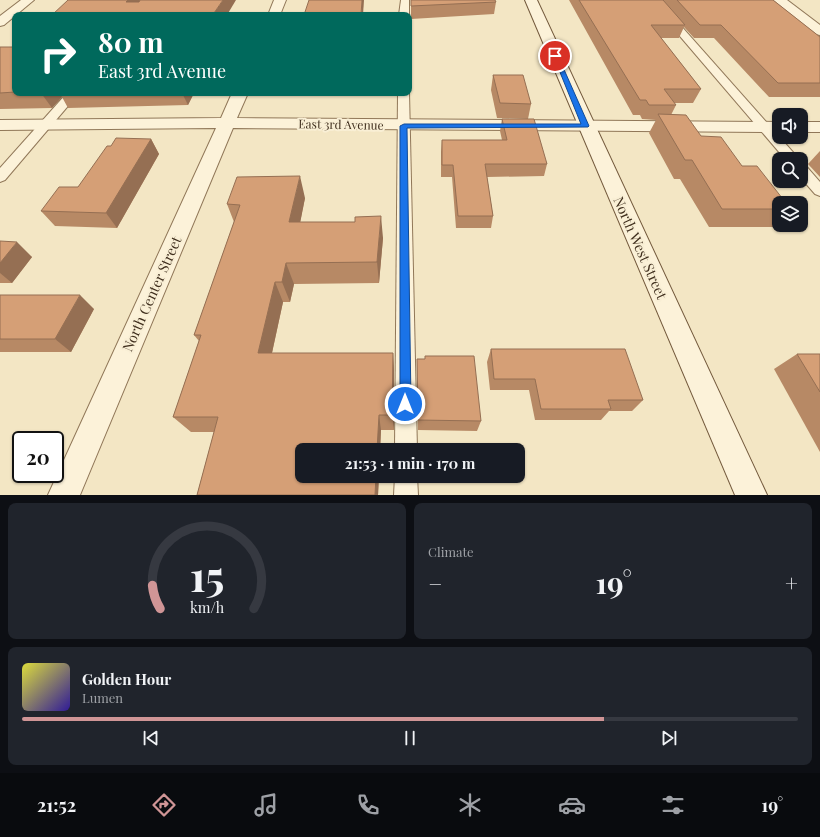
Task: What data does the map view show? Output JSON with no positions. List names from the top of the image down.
{
  "streets": {
    "street": ["East 3rd Avenue", "North West Street", "North Center Street"]
  },
  "crossings": [
    ["East 3rd Avenue", "North West Street"],
    ["East 3rd Avenue", "North Center Street"]
  ],
  "page": {
    "turn": ["80 m", "East 3rd Avenue"],
    "limit": "20",
    "trip": "21:53 · 1 min · 170 m",
    "tile": "Climate",
    "heat": ["−", "19°", "+"],
    "song": ["Golden Hour", "Lumen"],
    "tabs": ["21:52", "19°"],
    "gauge": ["15", "km/h"]
  }
}
